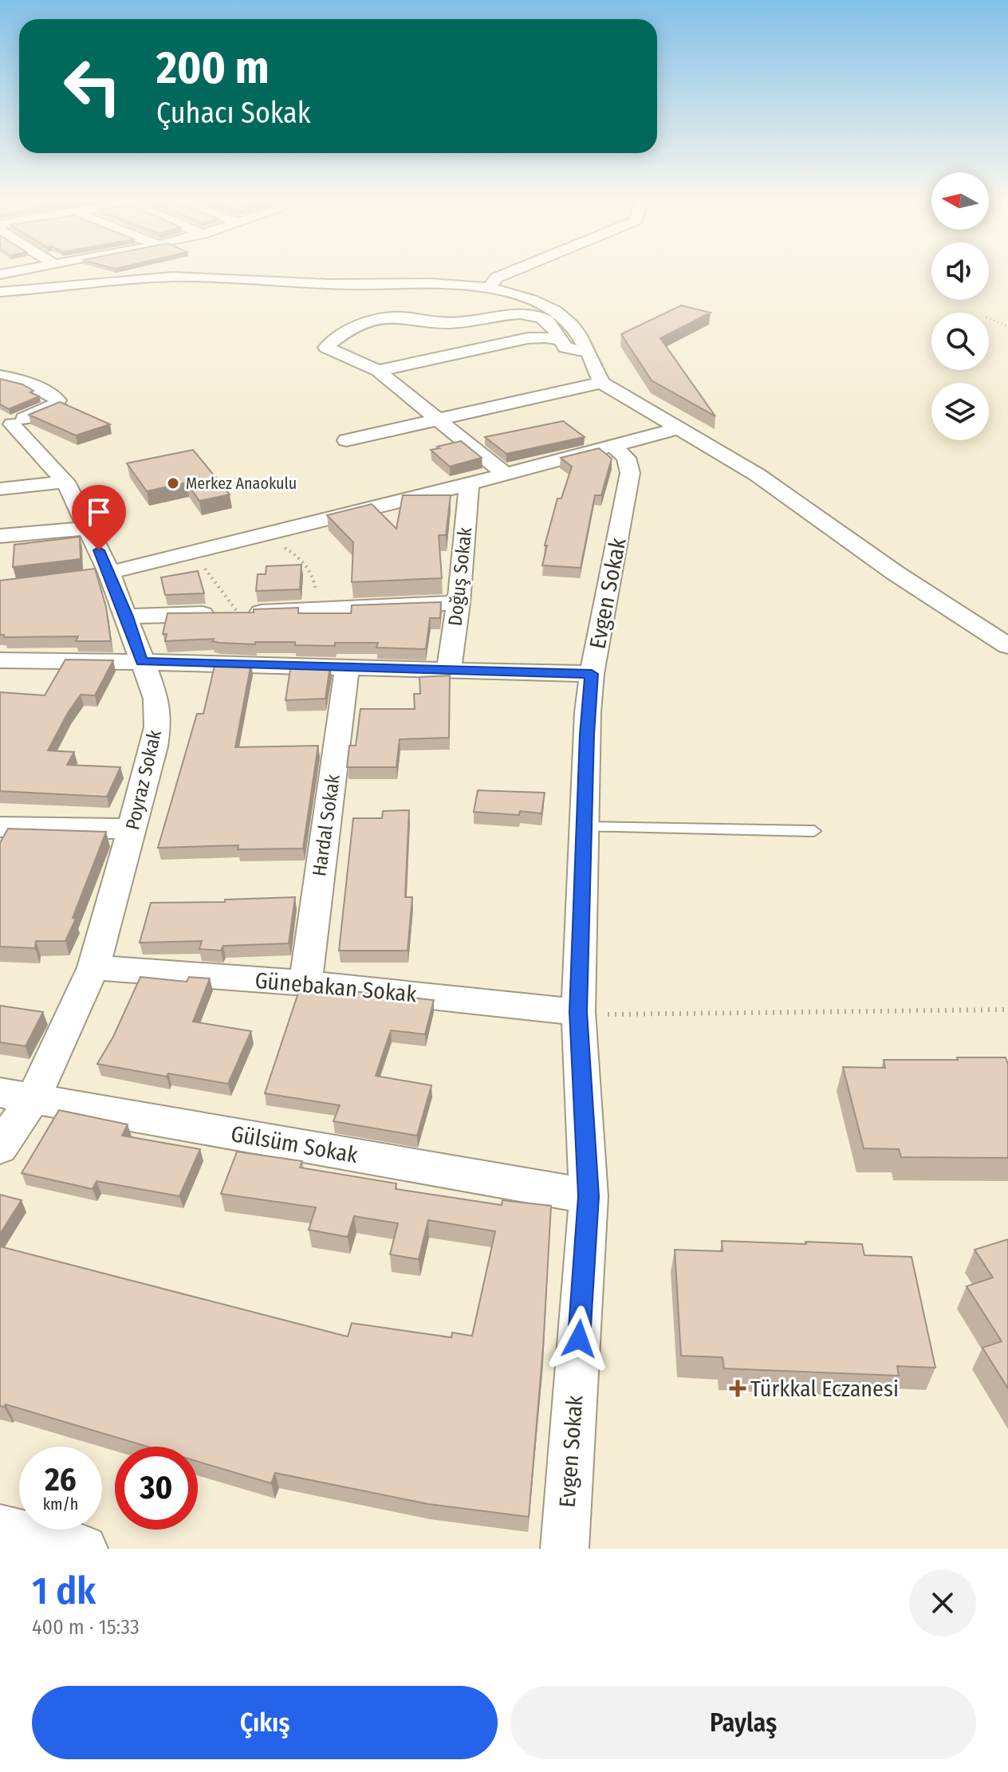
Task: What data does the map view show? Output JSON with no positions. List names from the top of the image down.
{
  "streets": {
    "street": [
      "Doğuş Sokak",
      "Evgen Sokak",
      "Poyraz Sokak",
      "Hardal Sokak",
      "Günebakan Sokak",
      "Gülsüm Sokak"
    ]
  },
  "crossings": [
    ["Evgen Sokak", "Günebakan Sokak"],
    ["Evgen Sokak", "Gülsüm Sokak"],
    ["Poyraz Sokak", "Günebakan Sokak"],
    ["Poyraz Sokak", "Gülsüm Sokak"],
    ["Hardal Sokak", "Günebakan Sokak"]
  ],
  "places": {
    "other": ["Merkez Anaokulu"],
    "health": ["Türkkal Eczanesi"]
  },
  "north": "left",
  "page": {
    "turn": ["200 m", "Çuhacı Sokak"],
    "speed": "26 km/h",
    "limit": "30",
    "heading": ["1 dk", "400 m · 15:33"],
    "buttons": ["Çıkış", "Paylaş"]
  }
}
